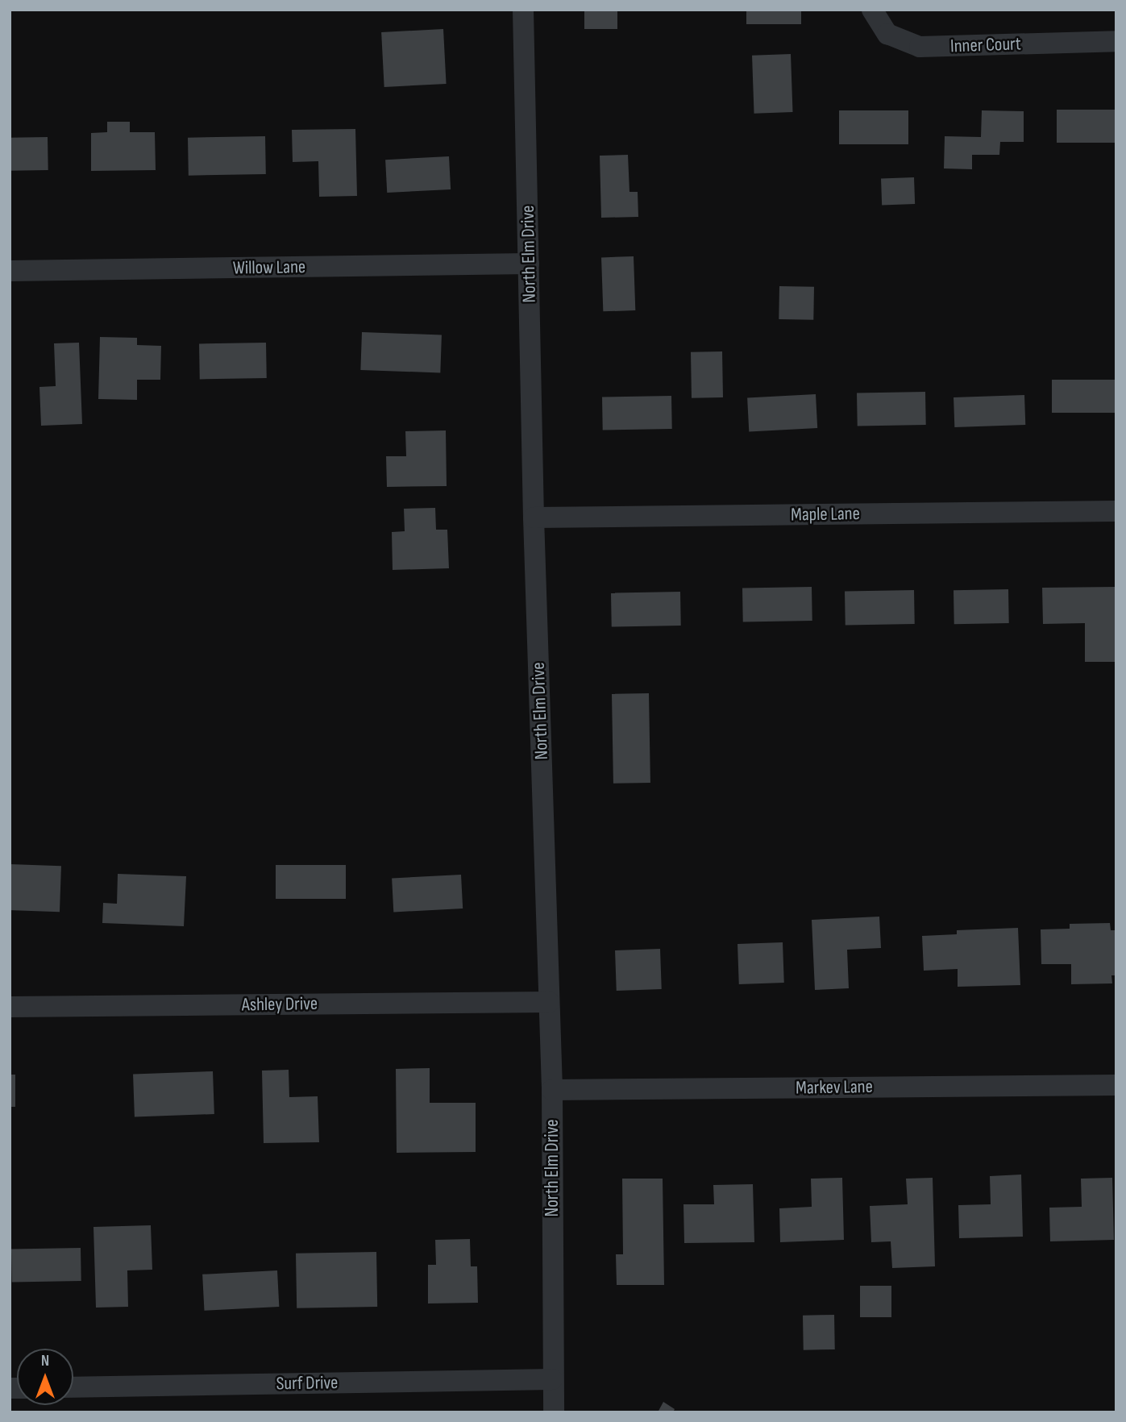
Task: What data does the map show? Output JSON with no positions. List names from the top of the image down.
{
  "streets": {
    "street": [
      "Inner Court",
      "North Elm Drive",
      "Willow Lane",
      "Maple Lane",
      "Ashley Drive",
      "Markev Lane",
      "Surf Drive"
    ]
  },
  "crossings": [
    ["North Elm Drive", "Willow Lane"],
    ["North Elm Drive", "Maple Lane"],
    ["North Elm Drive", "Ashley Drive"],
    ["North Elm Drive", "Markev Lane"],
    ["North Elm Drive", "Surf Drive"]
  ],
  "north": "top"
}
